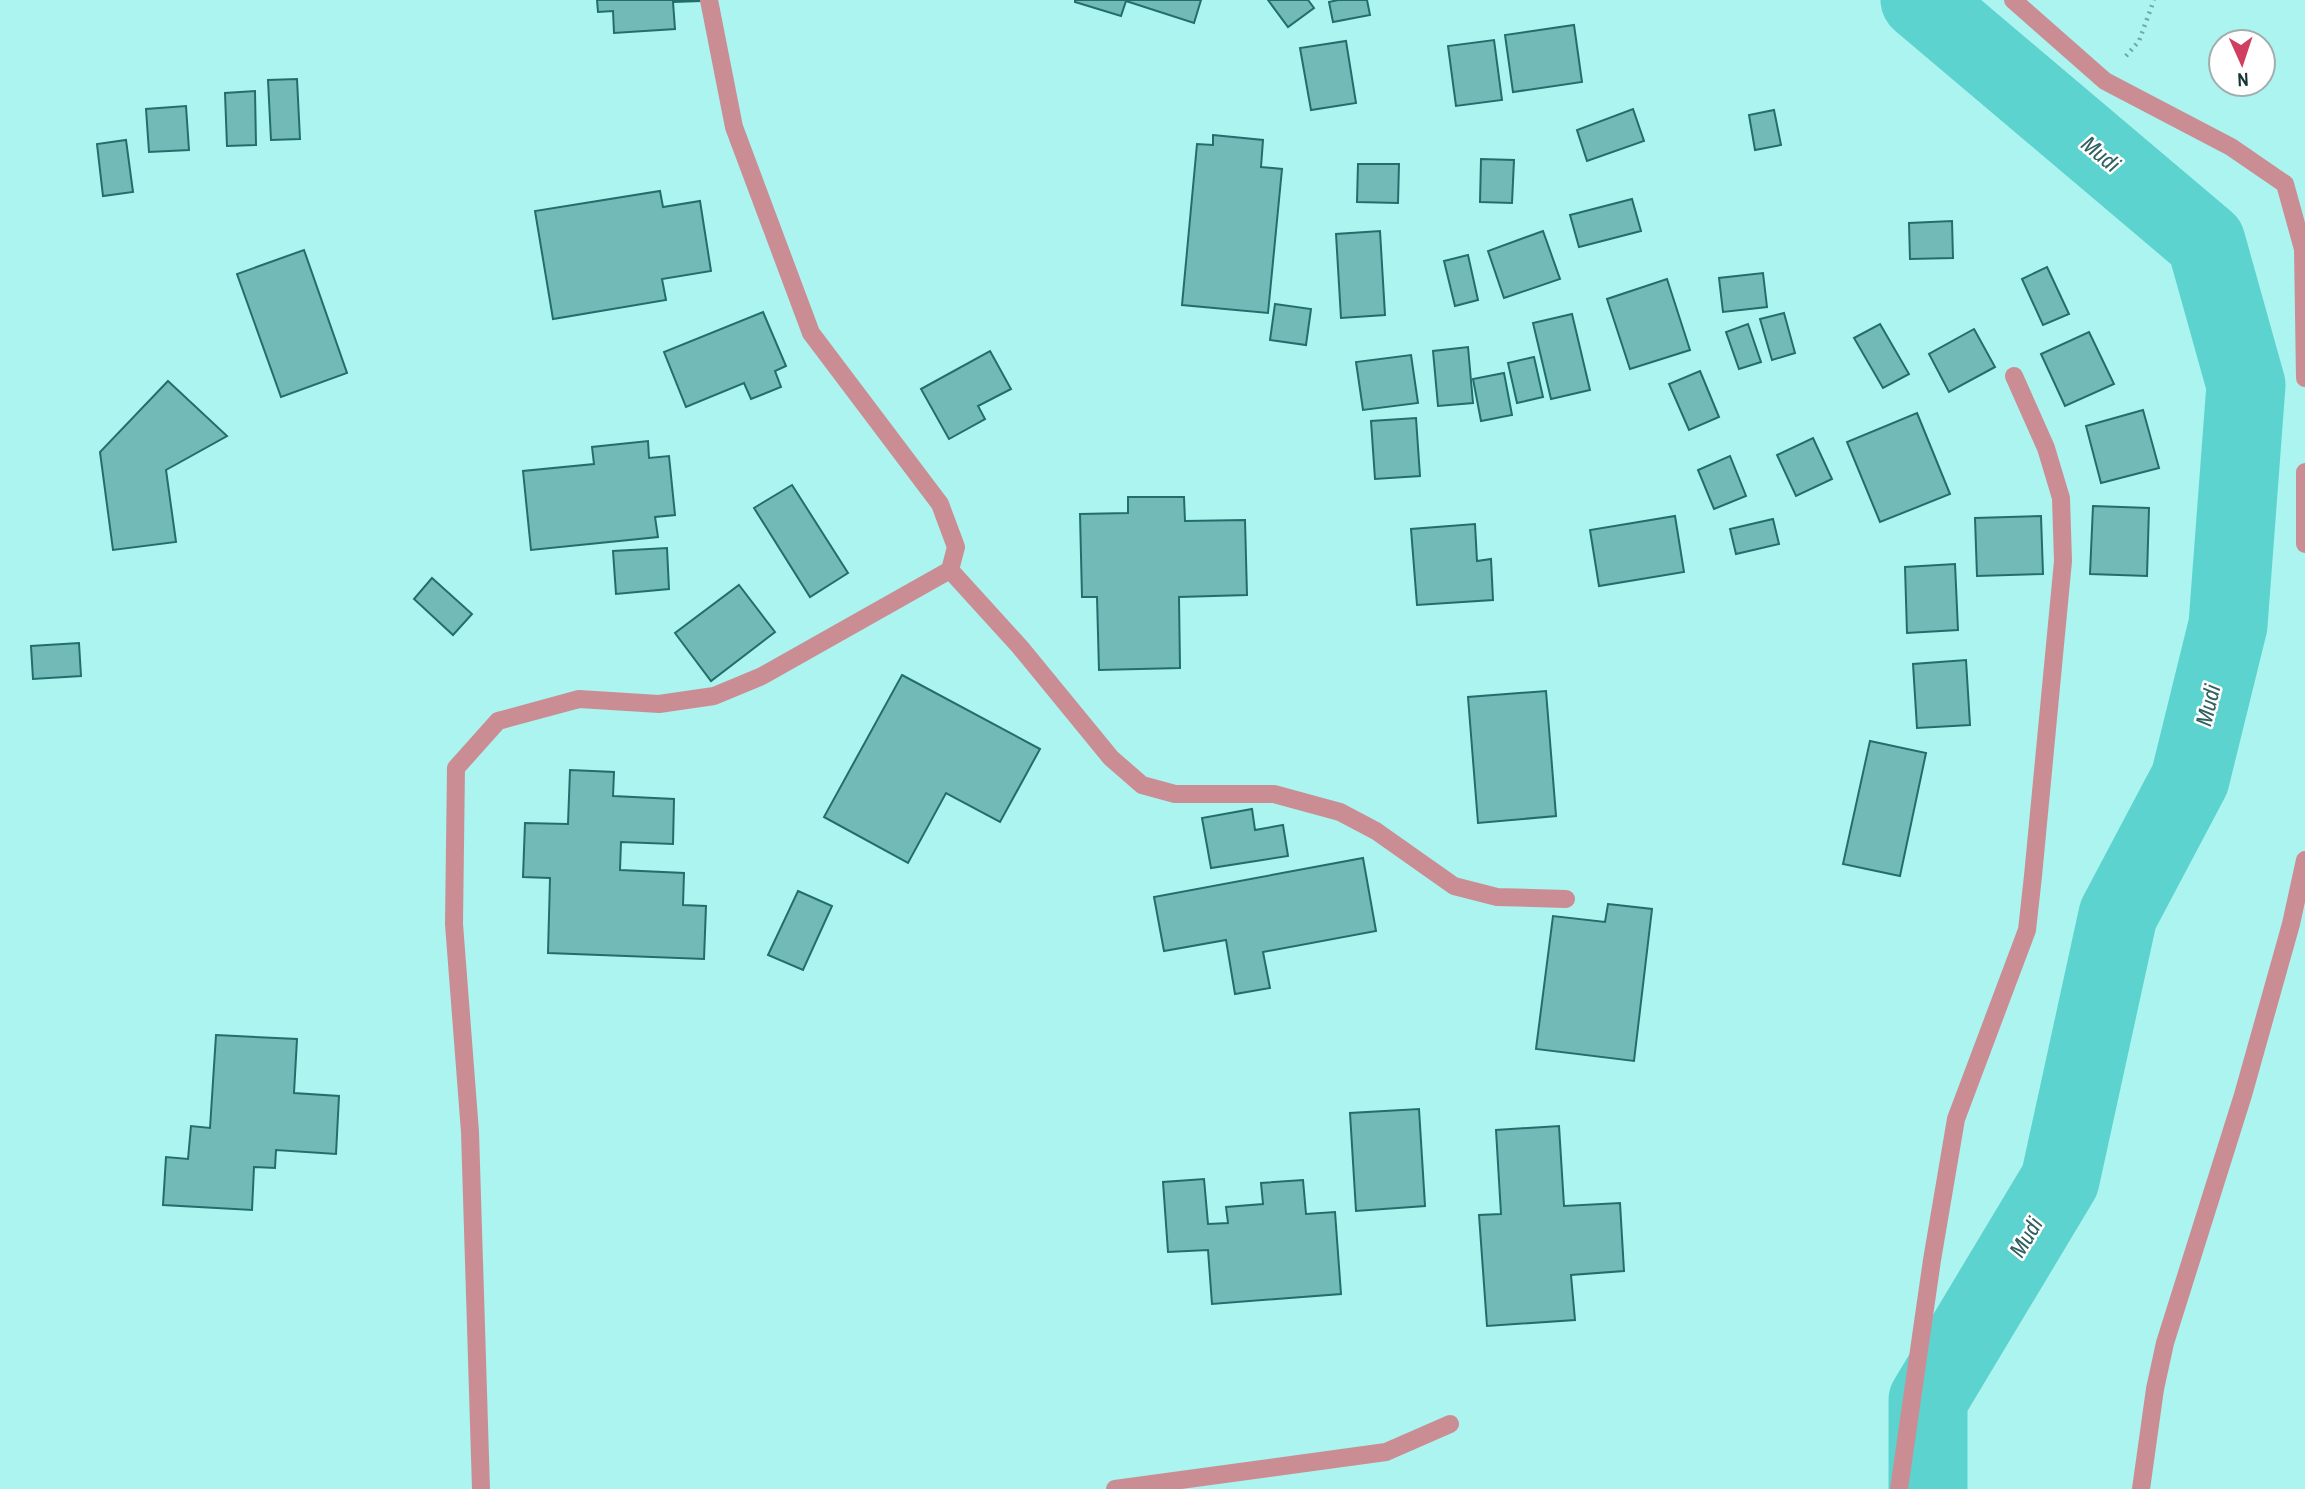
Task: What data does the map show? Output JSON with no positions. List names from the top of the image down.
{
  "water": ["Mudi"],
  "north": "bottom"
}
